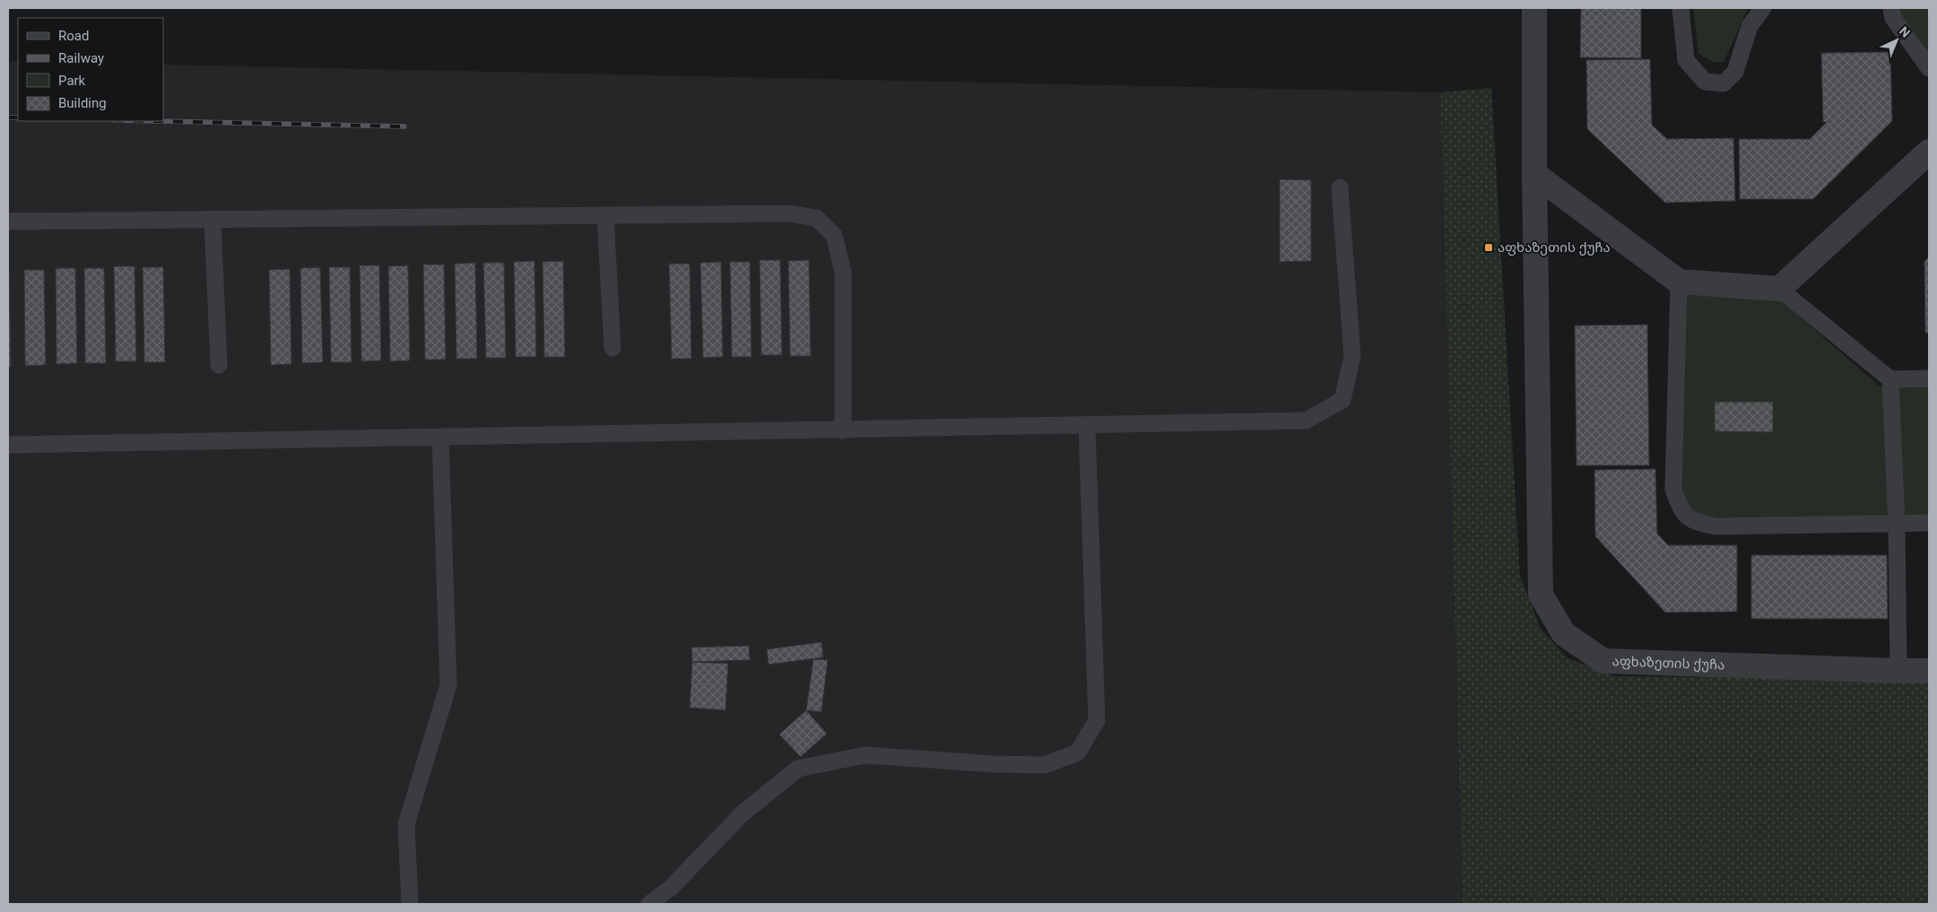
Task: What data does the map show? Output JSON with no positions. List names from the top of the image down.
{
  "streets": {
    "street": ["აფხაზეთის ქუჩა"]
  },
  "places": {
    "transit": ["აფხაზეთის ქუჩა"]
  },
  "legend": [
    "Road",
    "Railway",
    "Park",
    "Building"
  ],
  "north": "top right"
}
